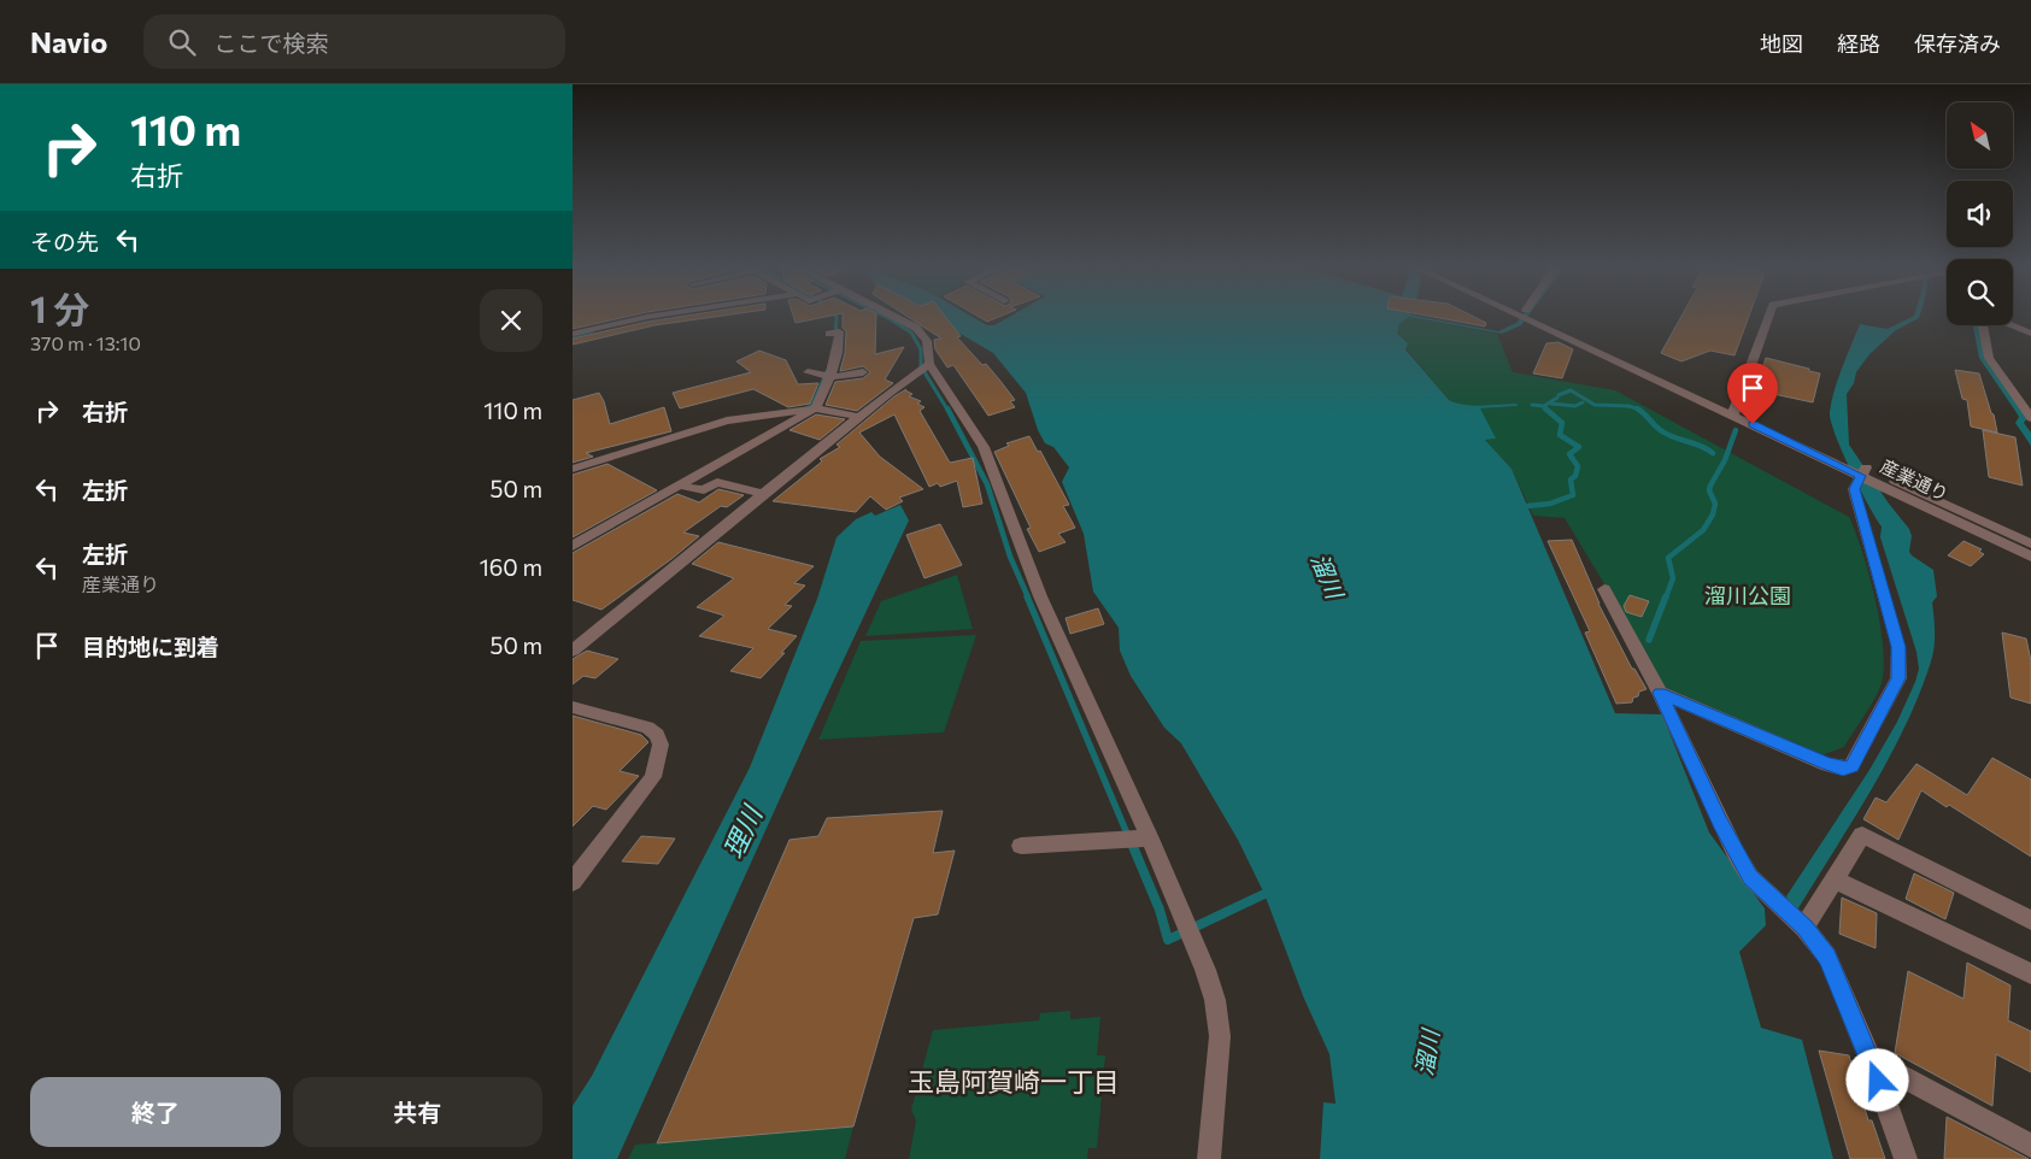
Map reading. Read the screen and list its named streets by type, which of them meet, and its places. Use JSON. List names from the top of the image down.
{
  "streets": {
    "street": ["産業通り"]
  },
  "districts": ["玉島阿賀崎一丁目"],
  "water": ["溜川", "理川"],
  "parks": ["溜川公園"],
  "north": "top left",
  "page": {
    "header": "Navio",
    "search": "ここで検索",
    "nav": ["地図", "経路", "保存済み"],
    "turn": ["110 m", "右折"],
    "then": "その先",
    "heading": ["1 分", "370 m · 13:10"],
    "list": [
      {
        "name": "右折",
        "value": "110 m"
      },
      {
        "name": "左折",
        "value": "50 m"
      },
      {
        "name": "左折",
        "note": "産業通り",
        "value": "160 m"
      },
      {
        "name": "目的地に到着",
        "value": "50 m"
      }
    ],
    "buttons": ["終了", "共有"]
  }
}
